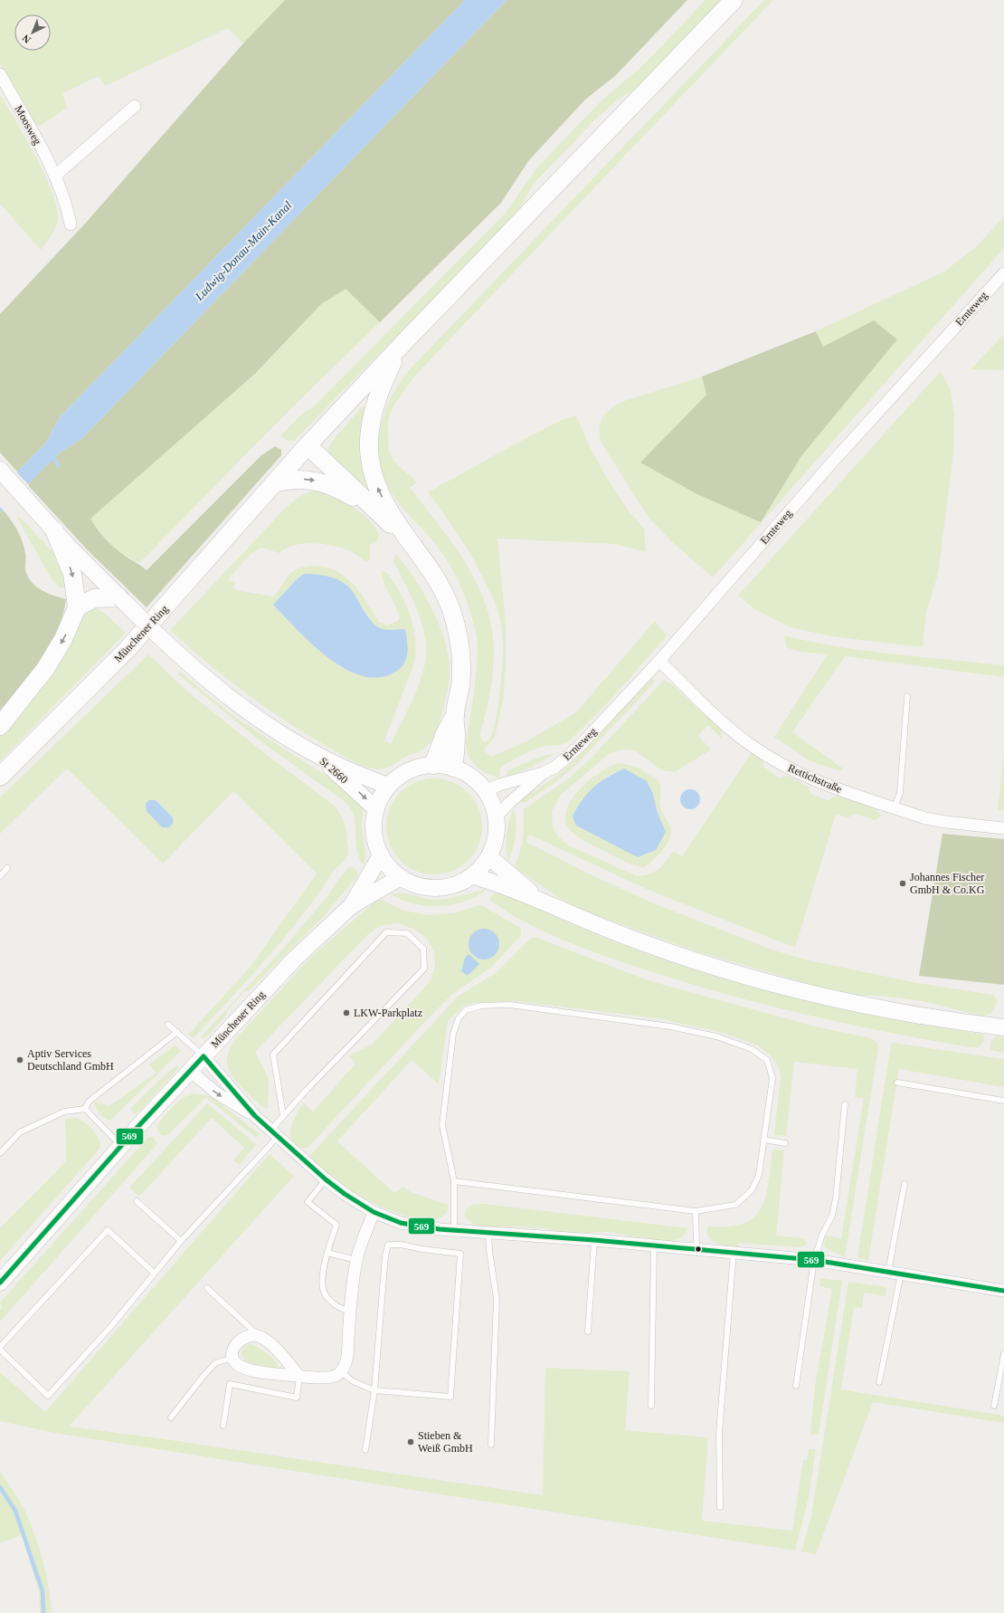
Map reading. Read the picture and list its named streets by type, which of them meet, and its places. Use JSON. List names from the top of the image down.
{
  "streets": {
    "main road": ["Münchener Ring", "St 2660"],
    "street": ["Moosweg", "Ernteweg", "Rettichstraße"]
  },
  "crossings": [
    ["Ernteweg", "Münchener Ring"],
    ["Ernteweg", "St 2660"],
    ["Ernteweg", "Rettichstraße"],
    ["Münchener Ring", "St 2660"]
  ],
  "water": ["Ludwig-Donau-Main-Kanal"],
  "places": [
    "Johannes Fischer GmbH & Co.KG",
    "LKW-Parkplatz",
    "Aptiv Services Deutschland GmbH",
    "Stieben & Weiß GmbH"
  ],
  "lines": ["transit line 569"],
  "north": "bottom left"
}
